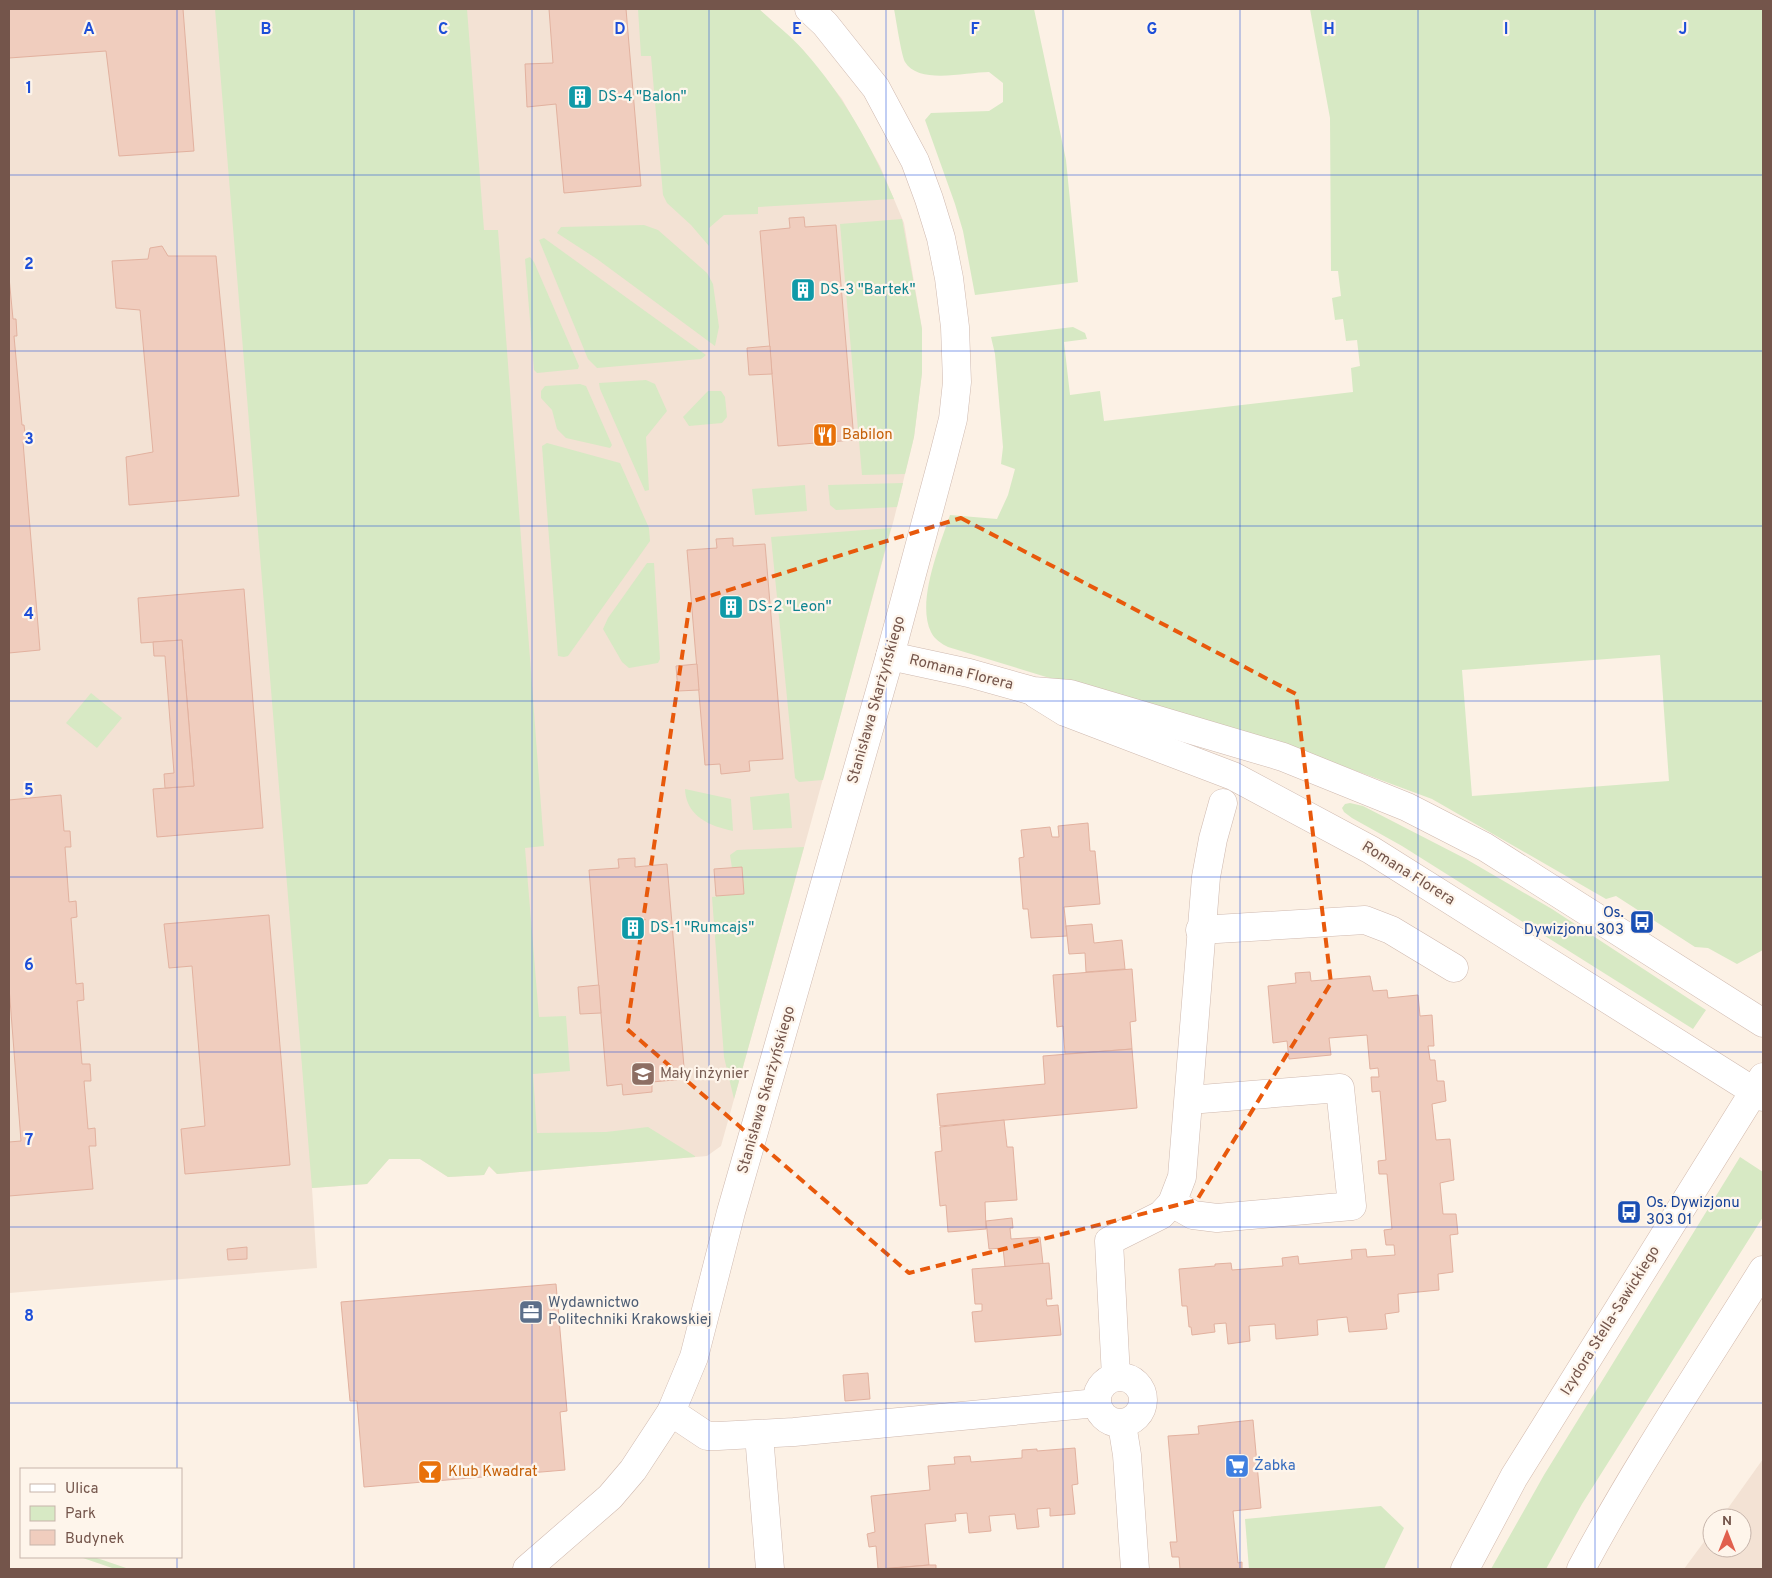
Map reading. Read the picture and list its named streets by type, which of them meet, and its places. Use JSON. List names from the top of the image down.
{
  "streets": {
    "street": ["Romana Florera", "Stanisława Skarżyńskiego", "Izydora Stella-Sawickiego"]
  },
  "crossings": [
    ["Romana Florera", "Stanisława Skarżyńskiego"],
    ["Romana Florera", "Izydora Stella-Sawickiego"]
  ],
  "places": {
    "building": [
      "DS-4 \"Balon\"",
      "DS-3 \"Bartek\"",
      "DS-2 \"Leon\"",
      "DS-1 \"Rumcajs\""
    ],
    "restaurant": ["Babilon"],
    "bus stop": ["Os. Dywizjonu 303", "Os. Dywizjonu 303 01"],
    "school or university": ["Mały inżynier"],
    "office": ["Wydawnictwo Politechniki Krakowskiej"],
    "supermarket": ["Żabka"],
    "bar": ["Klub Kwadrat"]
  },
  "legend": ["Ulica", "Park", "Budynek"],
  "north": "top",
  "grid": {
    "columns": [
      "A",
      "B",
      "C",
      "D",
      "E",
      "F",
      "G",
      "H",
      "I",
      "J"
    ],
    "rows": [
      "1",
      "2",
      "3",
      "4",
      "5",
      "6",
      "7",
      "8"
    ]
  }
}
